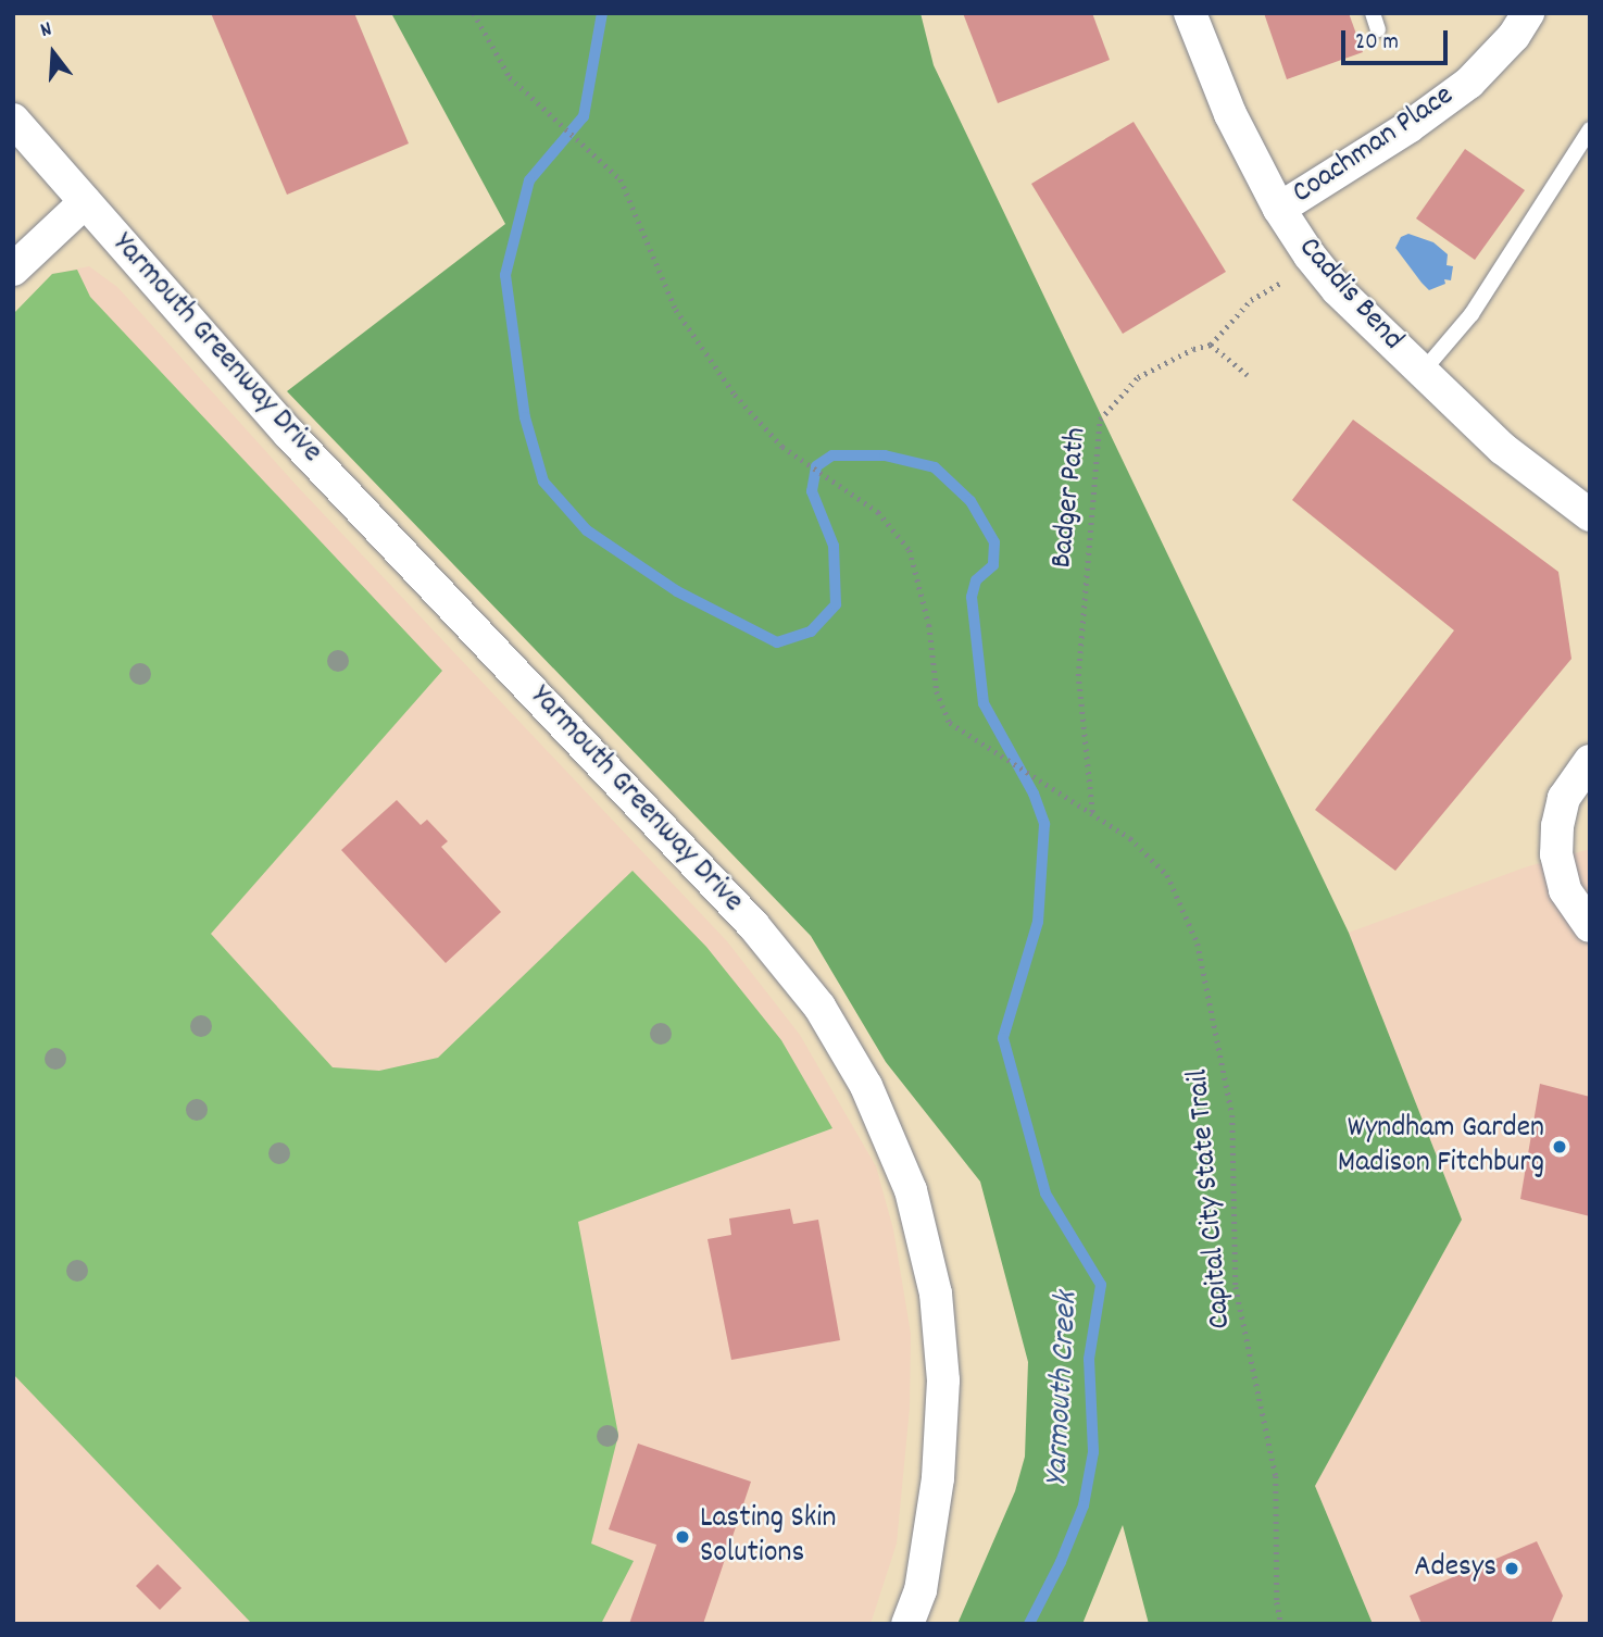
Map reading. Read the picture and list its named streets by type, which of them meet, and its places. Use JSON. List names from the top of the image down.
{
  "streets": {
    "street": ["Coachman Place", "Caddis Bend", "Yarmouth Greenway Drive"],
    "path": ["Badger Path", "Capital City State Trail"]
  },
  "crossings": [
    ["Coachman Place", "Caddis Bend"],
    ["Badger Path", "Capital City State Trail"]
  ],
  "water": ["Yarmouth Creek"],
  "places": ["Wyndham Garden Madison Fitchburg", "Lasting Skin Solutions", "Adesys"],
  "scale_bar": "20 m",
  "north": "top"
}
